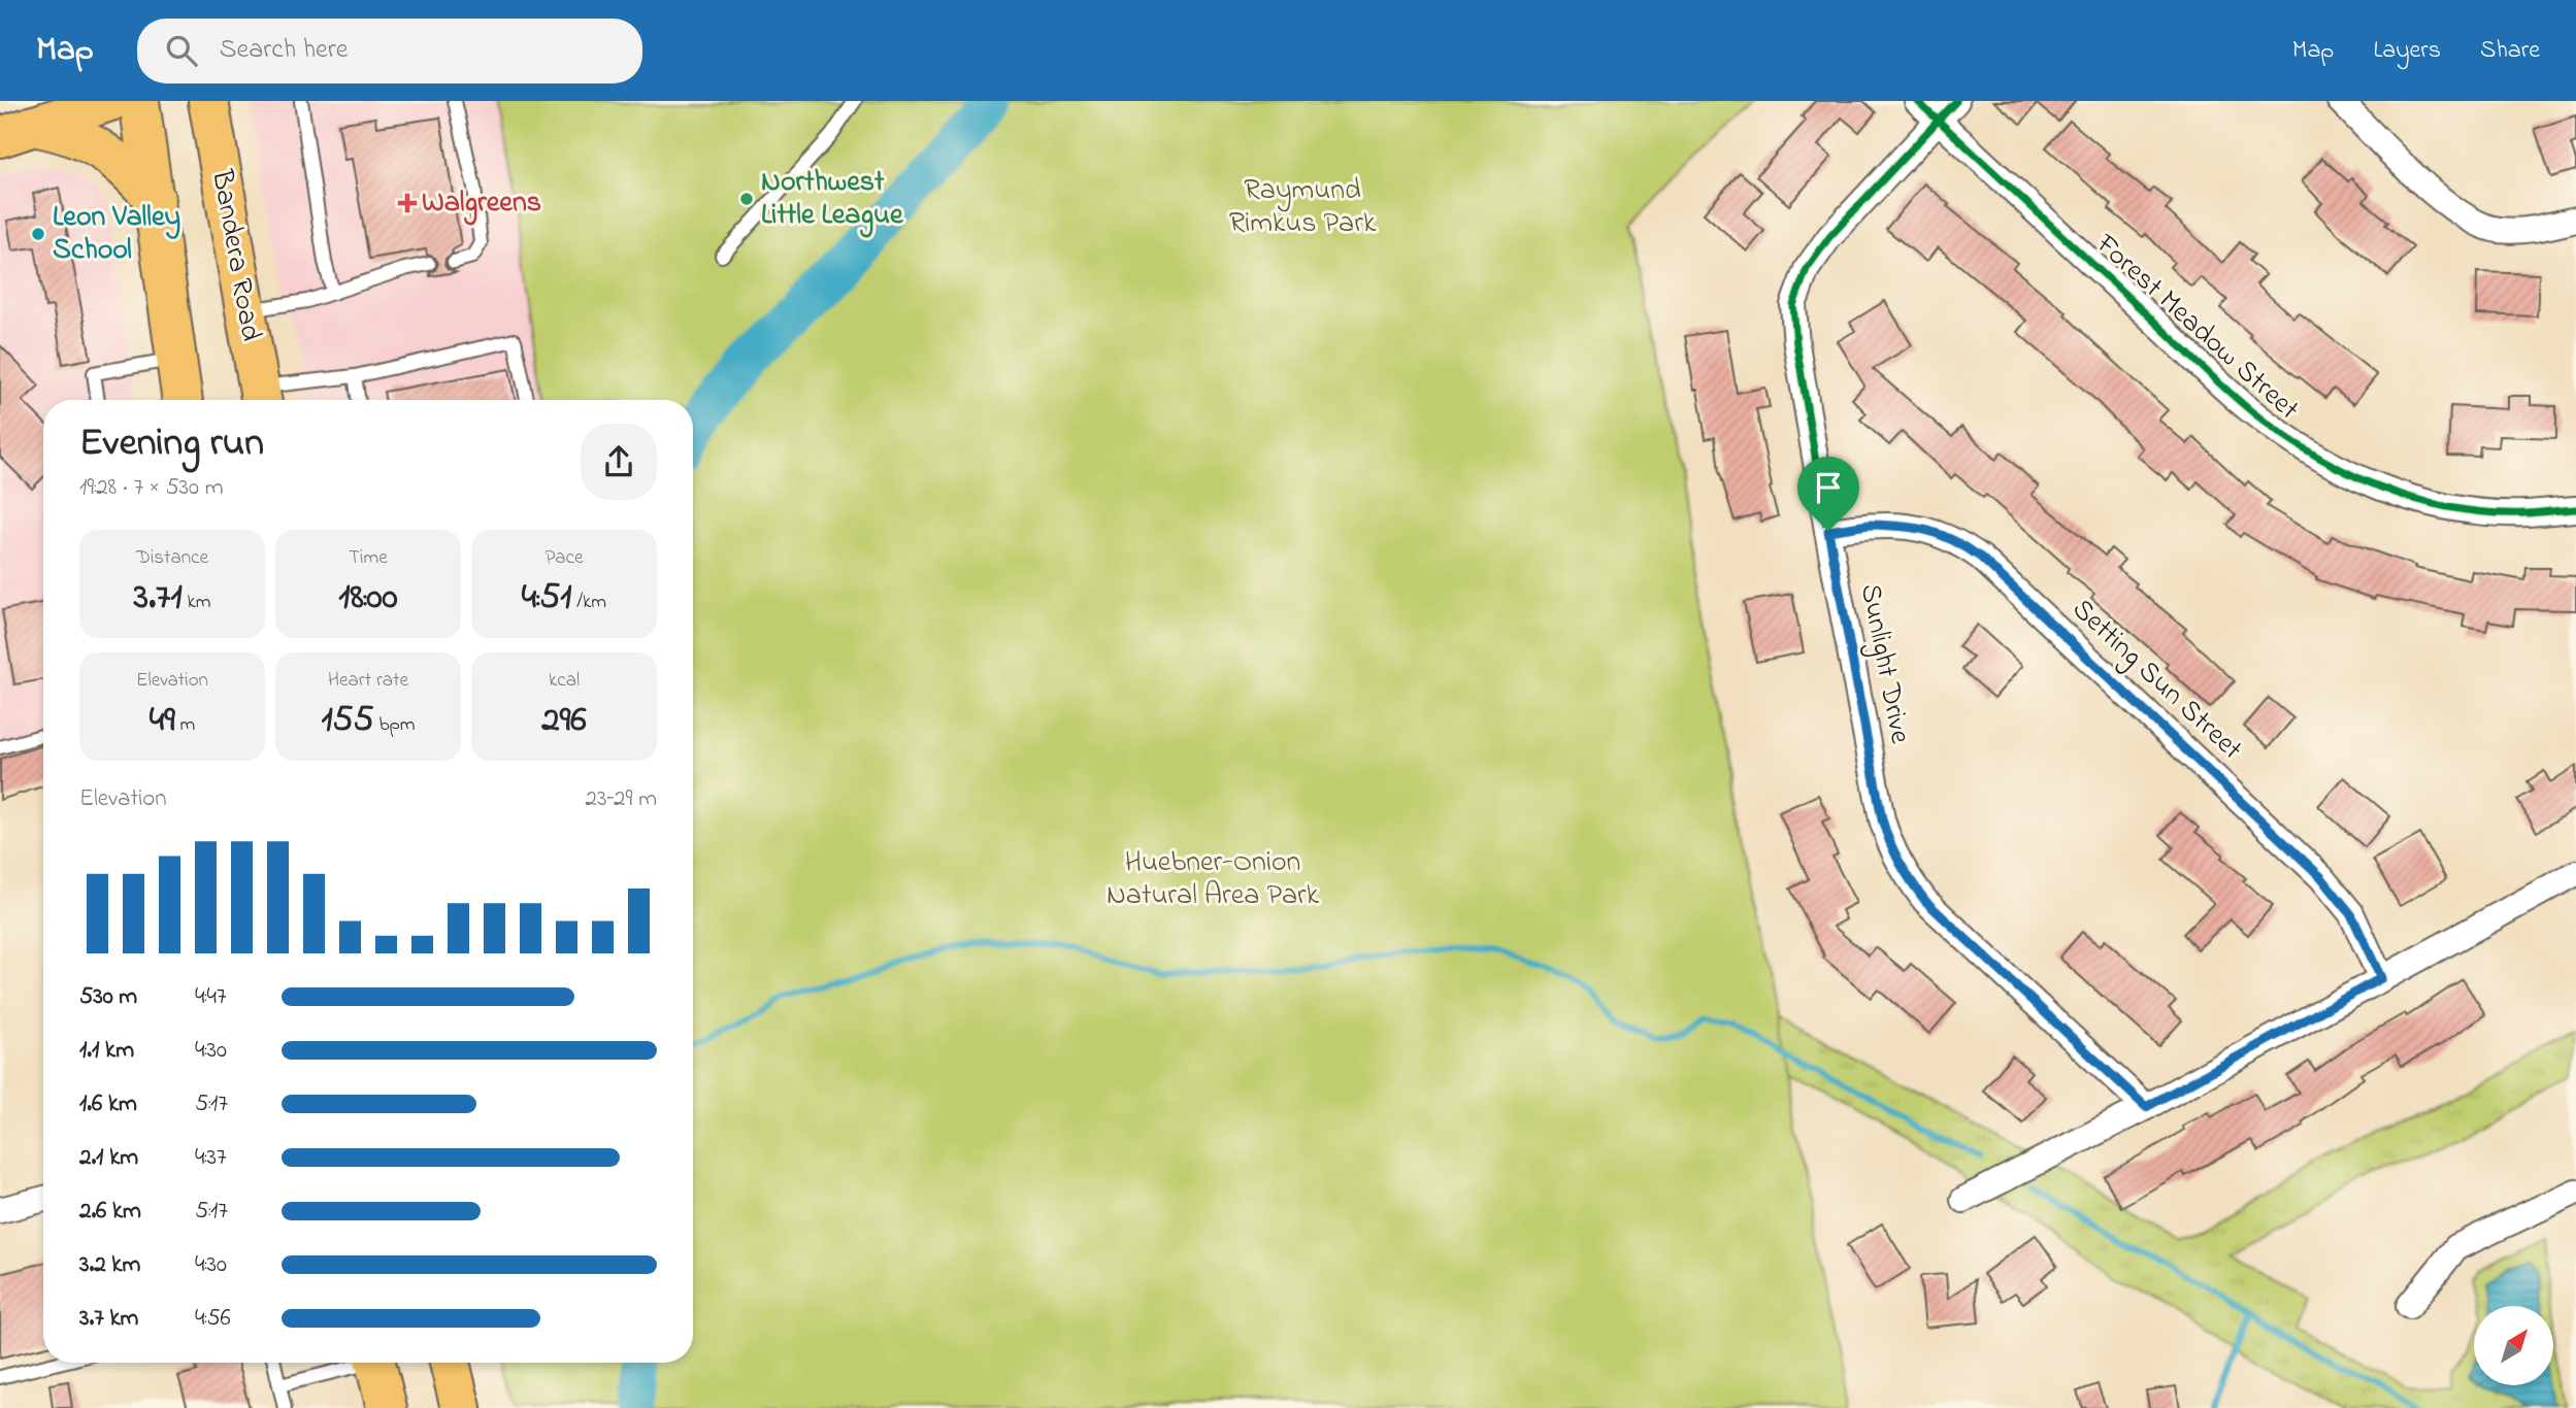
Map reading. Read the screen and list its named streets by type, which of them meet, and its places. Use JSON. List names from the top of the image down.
{
  "streets": {
    "main road": ["Bandera Road"],
    "street": ["Forest Meadow Street", "Sunlight Drive", "Setting Sun Street"]
  },
  "crossings": [
    ["Forest Meadow Street", "Sunlight Drive"],
    ["Sunlight Drive", "Setting Sun Street"]
  ],
  "parks": ["Raymund Rimkus Park", "Huebner-Onion Natural Area Park"],
  "places": {
    "other": ["Northwest Little League", "Leon Valley School"],
    "health": ["Walgreens"]
  },
  "north": "top right",
  "page": {
    "header": "Map",
    "search": "Search here",
    "nav": ["Map", "Layers", "Share"],
    "heading": ["Evening run", "19:28 · 7 × 530 m"],
    "stats": [
      ["Distance", "3.71 km"],
      ["Time", "18:00"],
      ["Pace", "4:51 /km"],
      ["Elevation", "49 m"],
      ["Heart rate", "155 bpm"],
      ["kcal", "296"]
    ],
    "chart": ["Elevation", "23–29 m"],
    "list": [
      {
        "name": "530 m",
        "note": "4:47"
      },
      {
        "name": "1.1 km",
        "note": "4:30"
      },
      {
        "name": "1.6 km",
        "note": "5:17"
      },
      {
        "name": "2.1 km",
        "note": "4:37"
      },
      {
        "name": "2.6 km",
        "note": "5:17"
      },
      {
        "name": "3.2 km",
        "note": "4:30"
      },
      {
        "name": "3.7 km",
        "note": "4:56"
      }
    ]
  }
}
